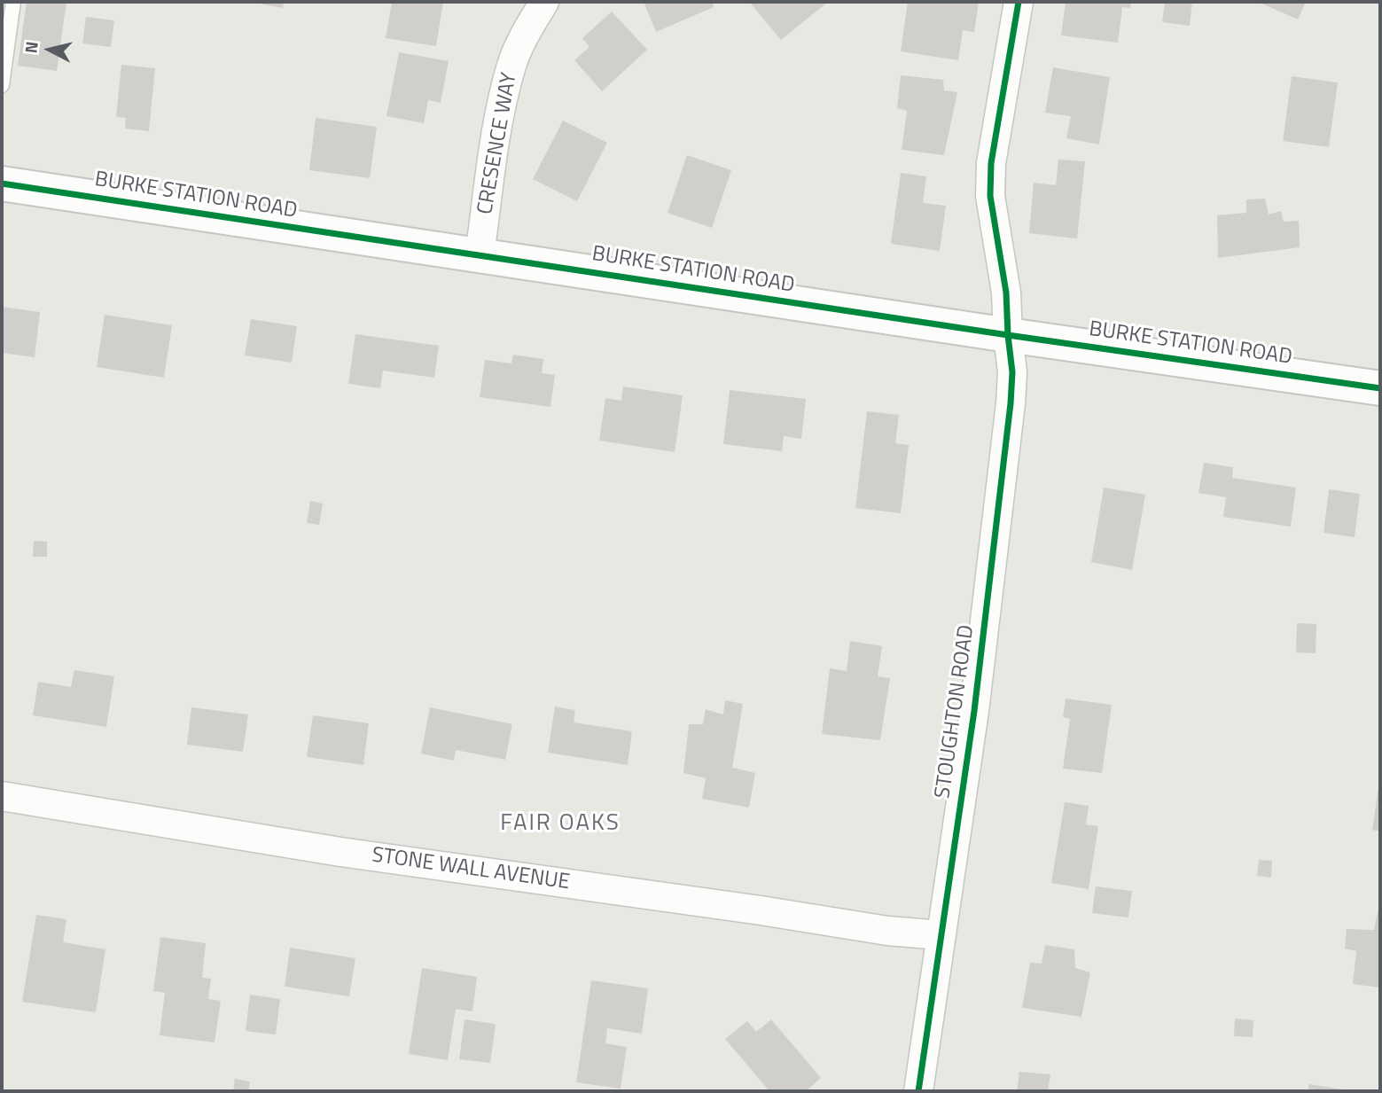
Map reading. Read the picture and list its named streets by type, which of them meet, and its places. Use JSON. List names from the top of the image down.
{
  "streets": {
    "street": [
      "CRESENCE WAY",
      "BURKE STATION ROAD",
      "STOUGHTON ROAD",
      "STONE WALL AVENUE"
    ]
  },
  "crossings": [
    ["CRESENCE WAY", "BURKE STATION ROAD"],
    ["BURKE STATION ROAD", "STOUGHTON ROAD"],
    ["STOUGHTON ROAD", "STONE WALL AVENUE"]
  ],
  "districts": ["FAIR OAKS"],
  "north": "left"
}
